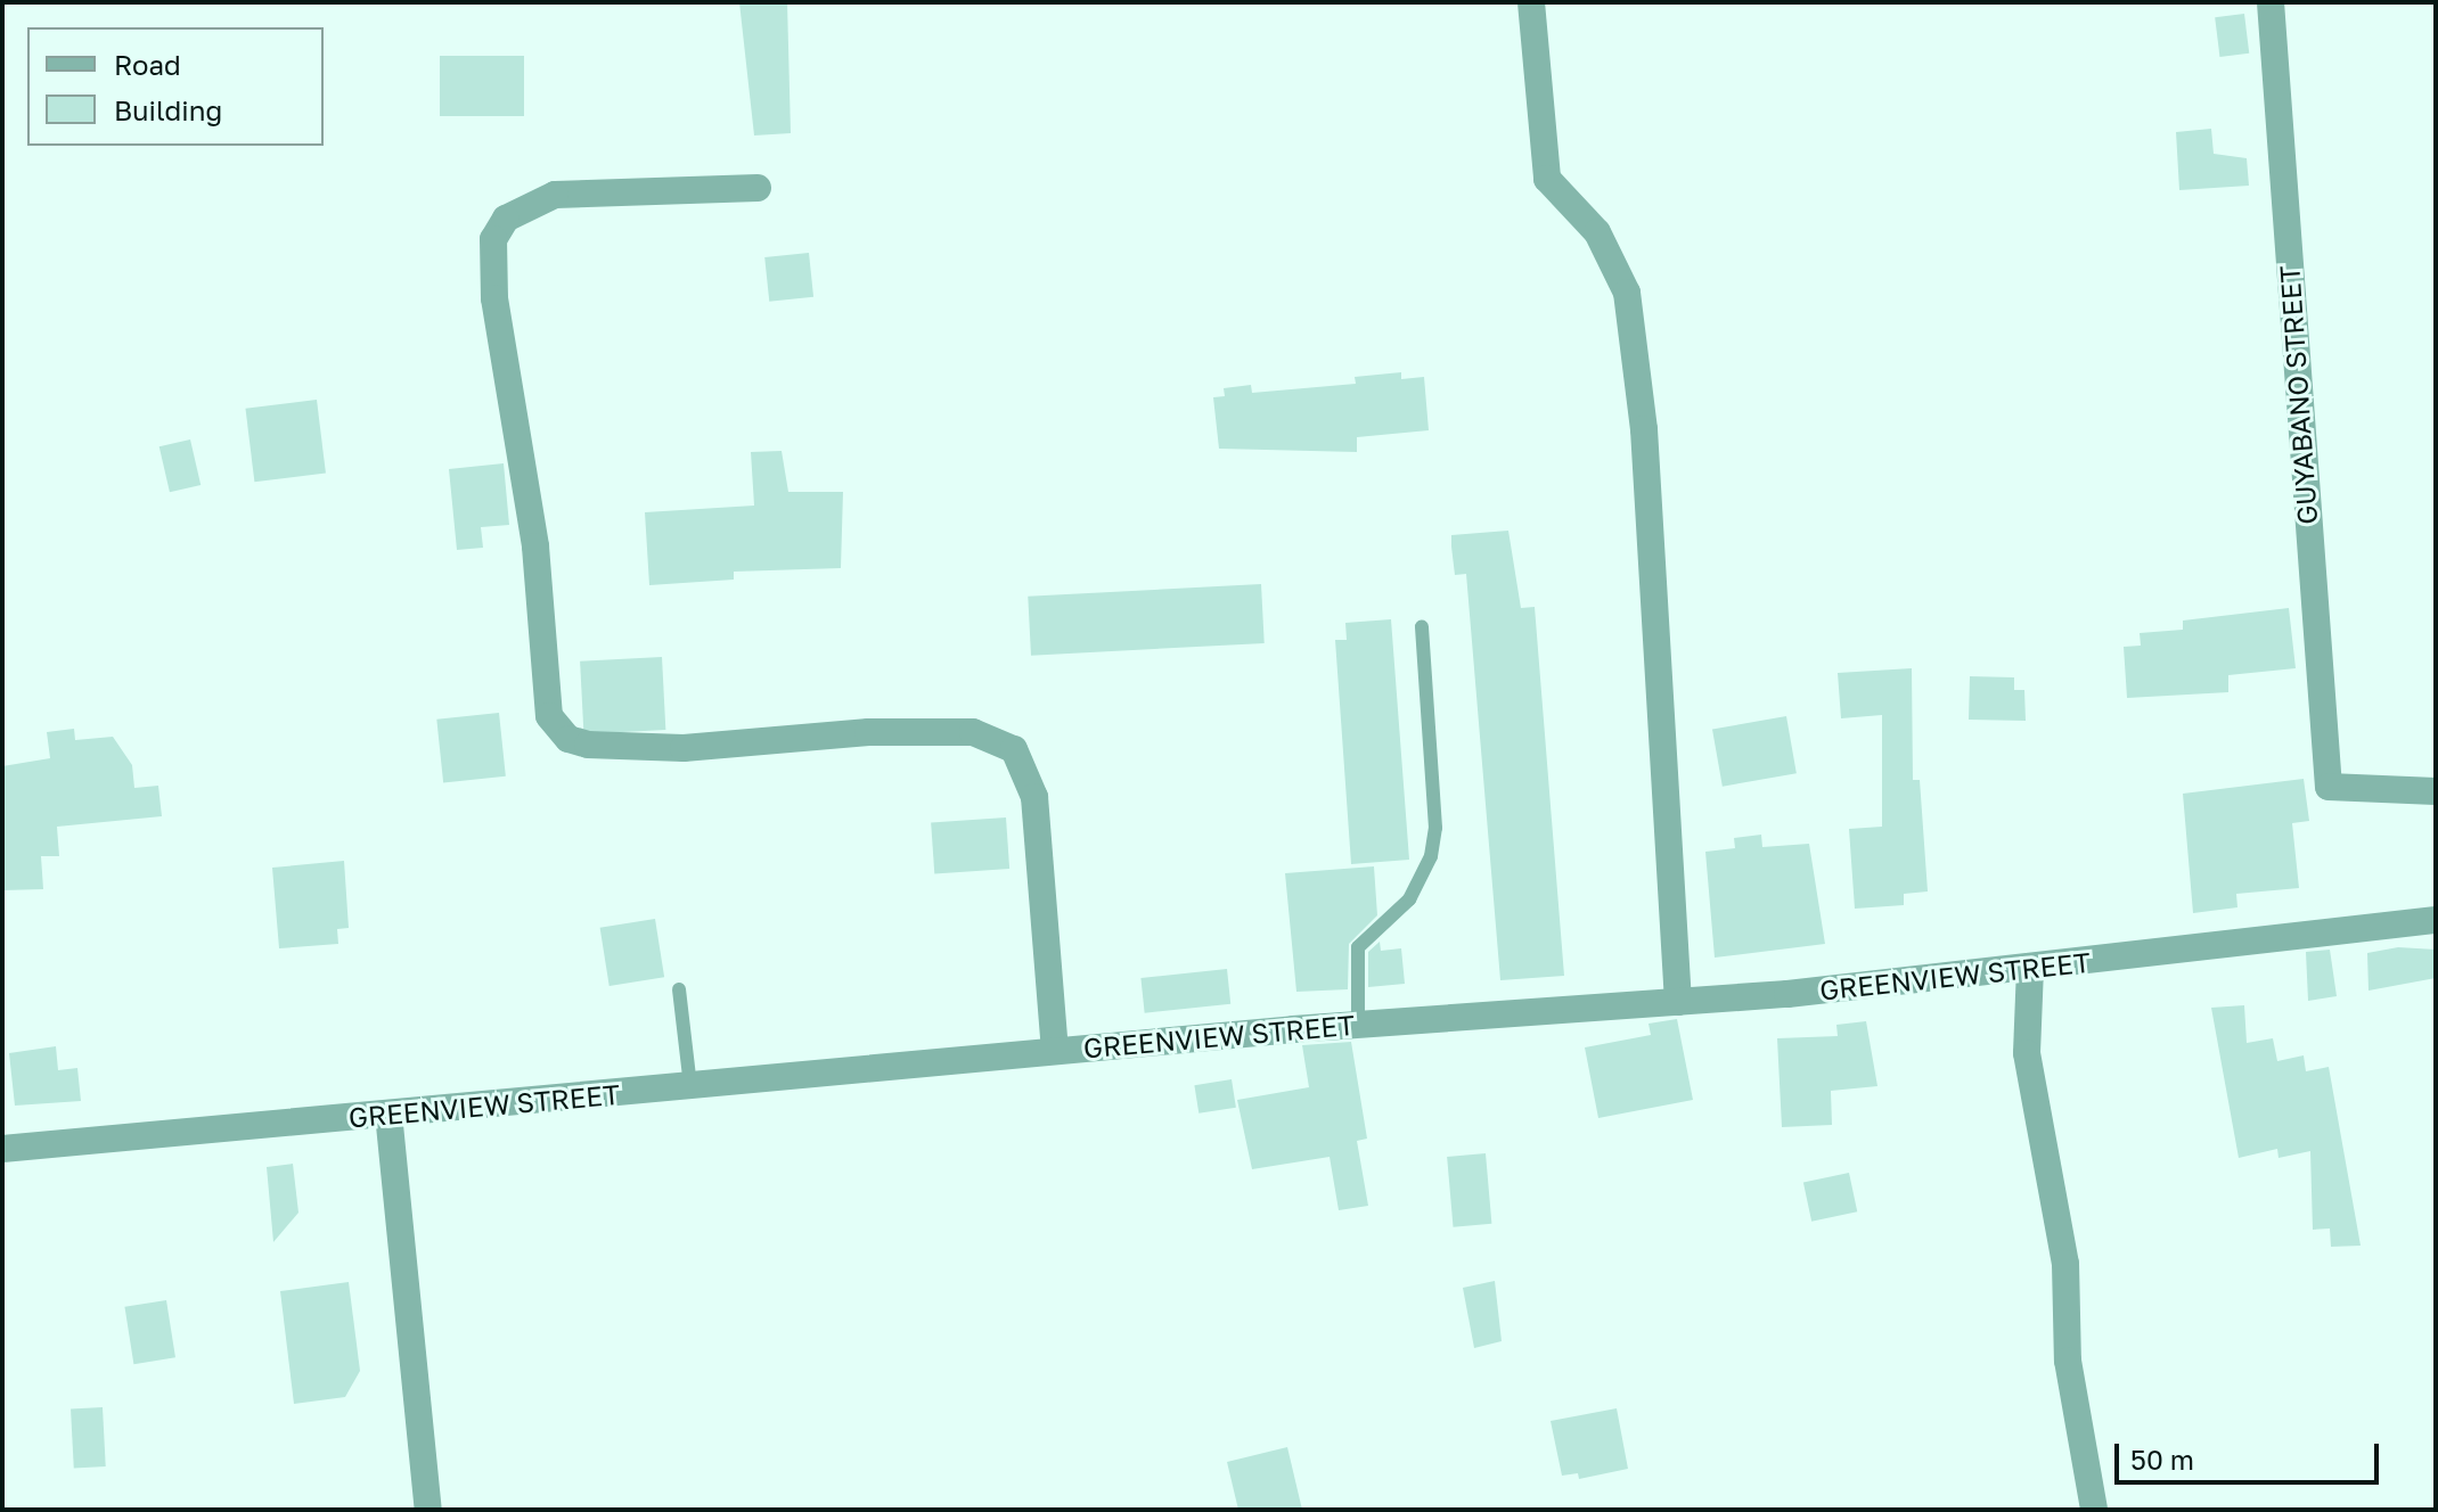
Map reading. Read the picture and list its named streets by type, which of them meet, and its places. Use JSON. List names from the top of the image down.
{
  "streets": {
    "street": ["GUYABANO STREET", "GREENVIEW STREET"]
  },
  "legend": ["Road", "Building"],
  "scale_bar": "50 m"
}
